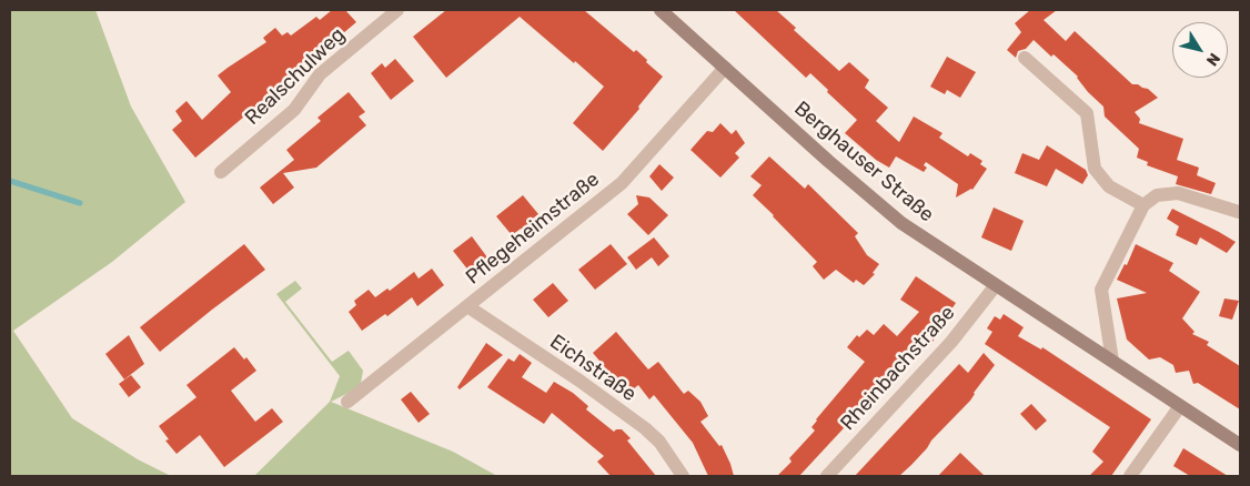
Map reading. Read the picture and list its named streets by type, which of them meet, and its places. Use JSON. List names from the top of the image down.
{
  "streets": {
    "street": [
      "Realschulweg",
      "Berghauser Straße",
      "Pflegeheimstraße",
      "Eichstraße",
      "Rheinbachstraße"
    ]
  },
  "crossings": [
    ["Berghauser Straße", "Pflegeheimstraße"],
    ["Berghauser Straße", "Rheinbachstraße"],
    ["Pflegeheimstraße", "Eichstraße"]
  ],
  "north": "bottom right"
}
